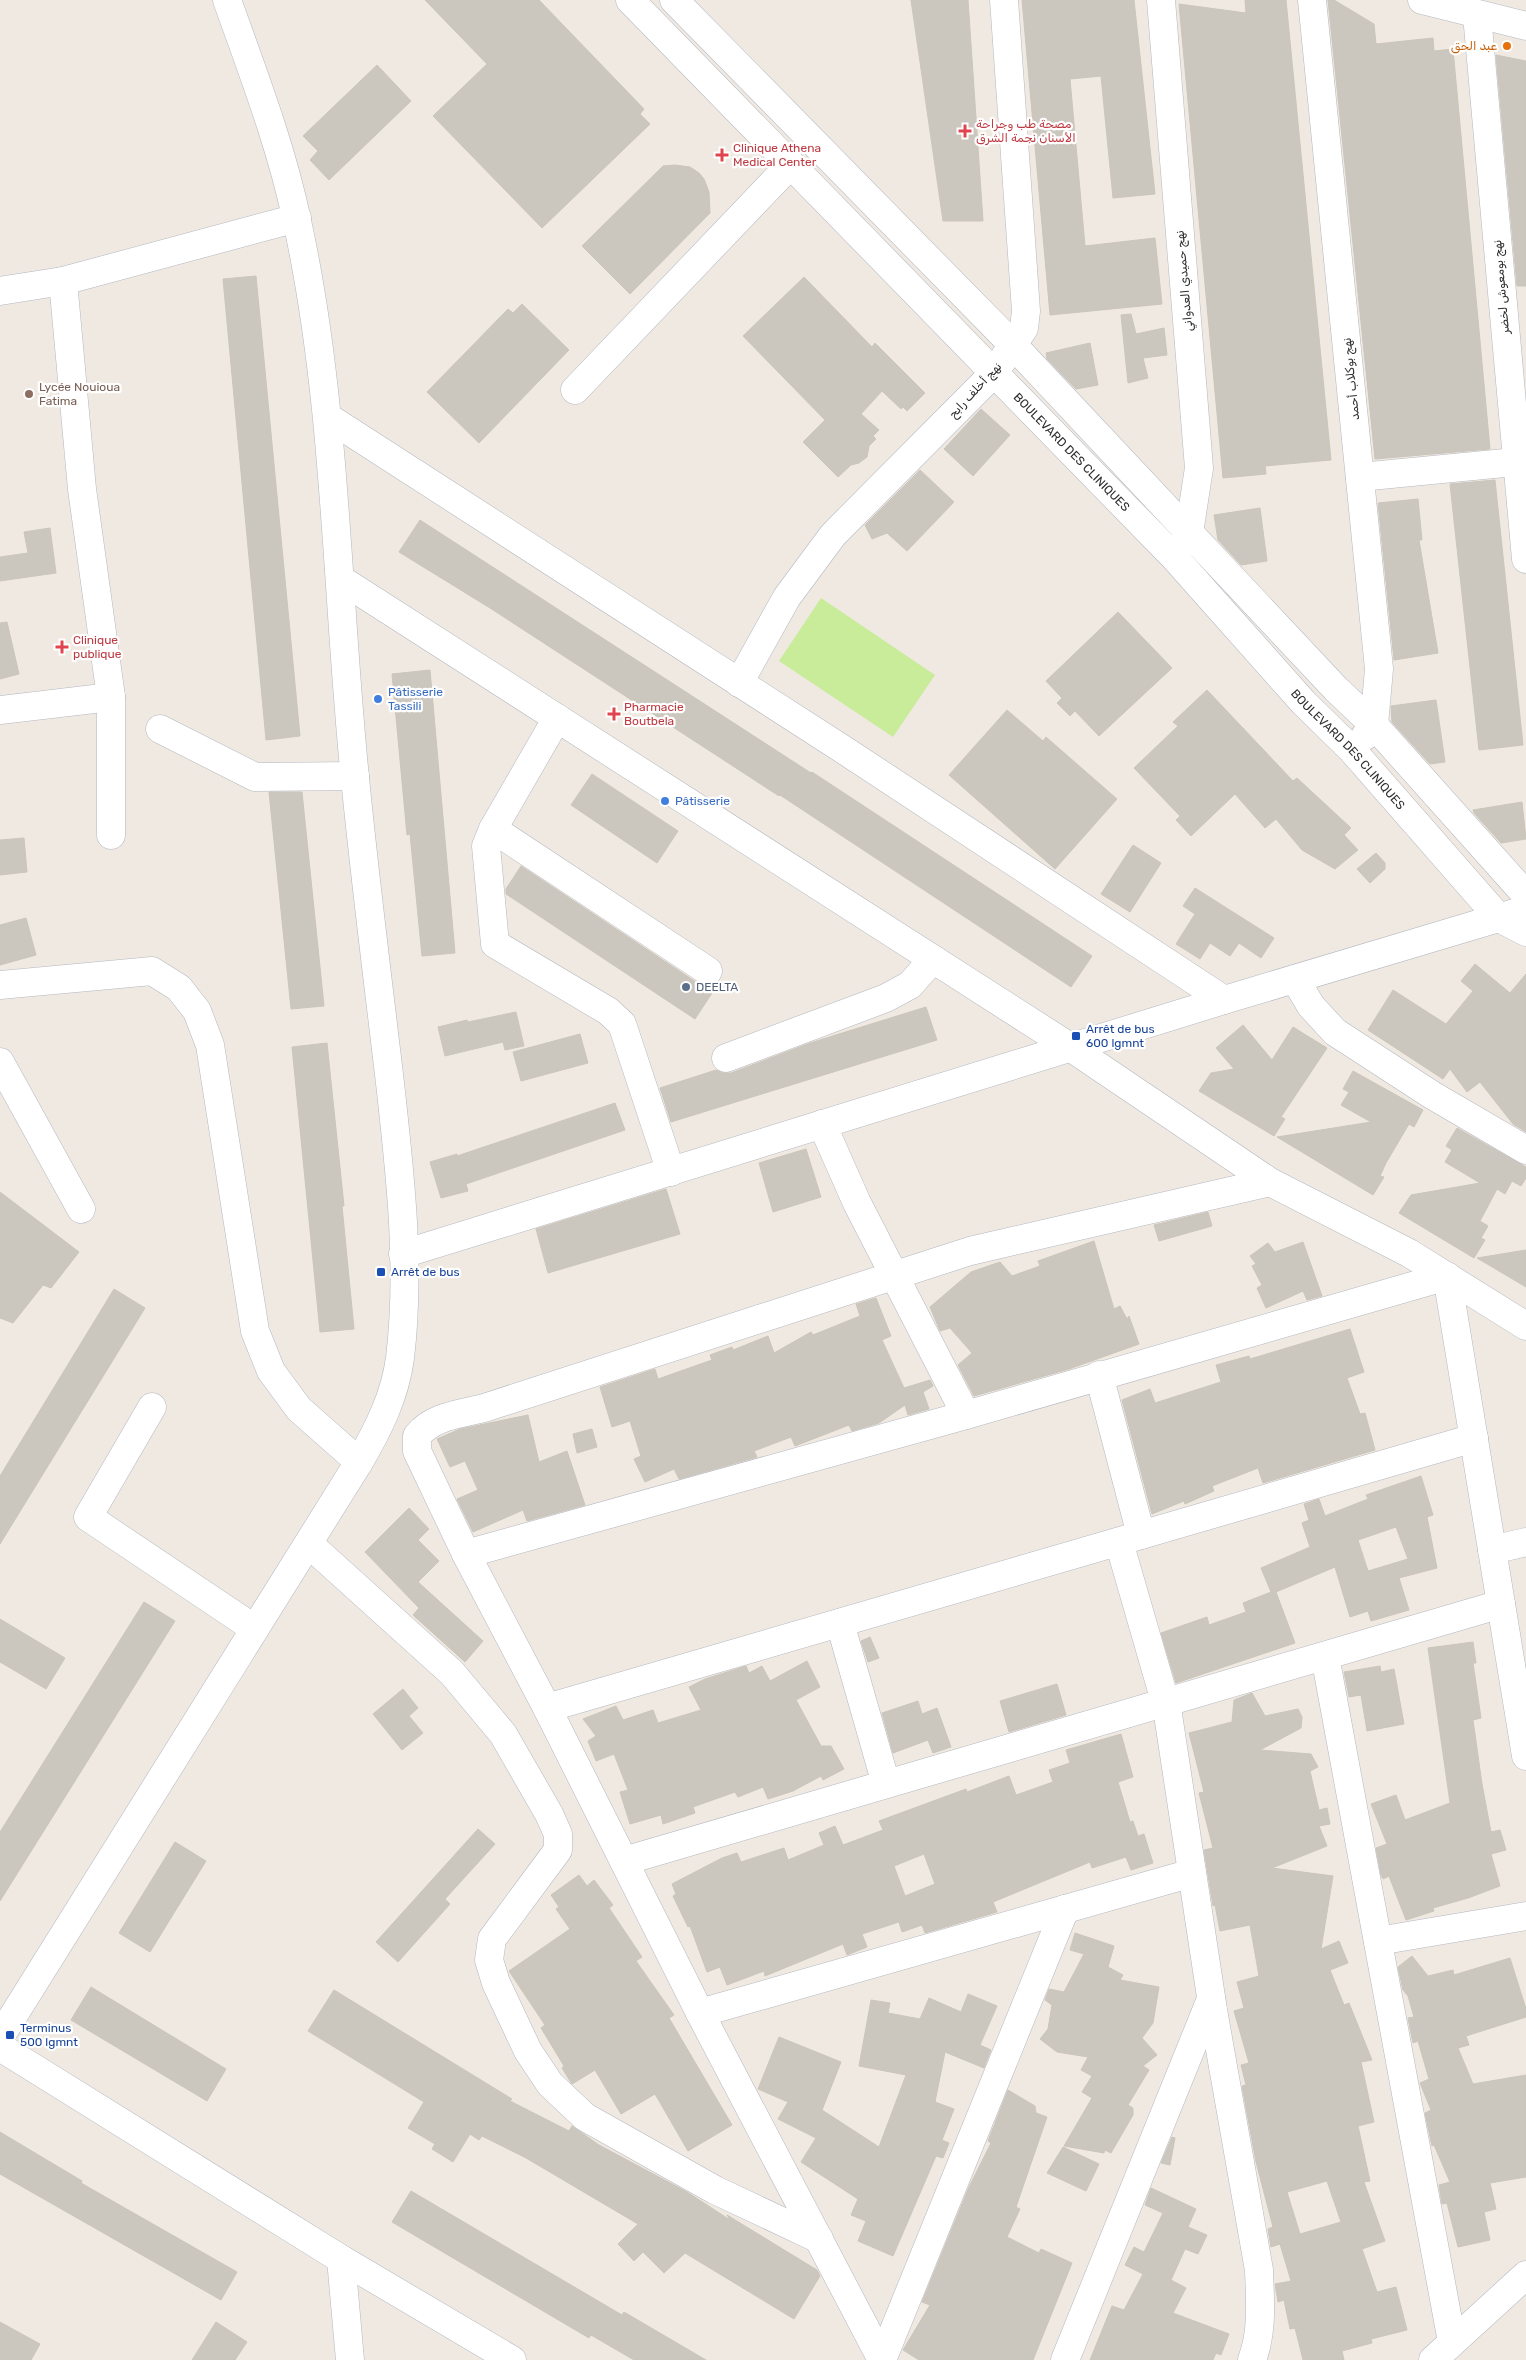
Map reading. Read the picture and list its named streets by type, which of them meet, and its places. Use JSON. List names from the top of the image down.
{
  "streets": {
    "street": [
      "نهج حميدي العدواني",
      "نهج بومعوش لخضر",
      "نهج بوكلاب أحمد",
      "نهج أخلف رابح",
      "BOULEVARD DES CLINIQUES"
    ]
  },
  "crossings": [
    ["نهج حميدي العدواني", "BOULEVARD DES CLINIQUES"],
    ["نهج أخلف رابح", "BOULEVARD DES CLINIQUES"]
  ],
  "places": {
    "other": [
      "عبد الحق",
      "Lycée Nouioua Fatima",
      "Pâtisserie Tassili",
      "Pâtisserie",
      "DEELTA"
    ],
    "health": [
      "مصحة طب وجراحة الأسنان نجمة الشرق",
      "Clinique Athena Medical Center",
      "Clinique publique",
      "Pharmacie Boutbela"
    ],
    "transit": ["Arrêt de bus 600 lgmnt", "Arrêt de bus", "Terminus 500 lgmnt"]
  }
}
